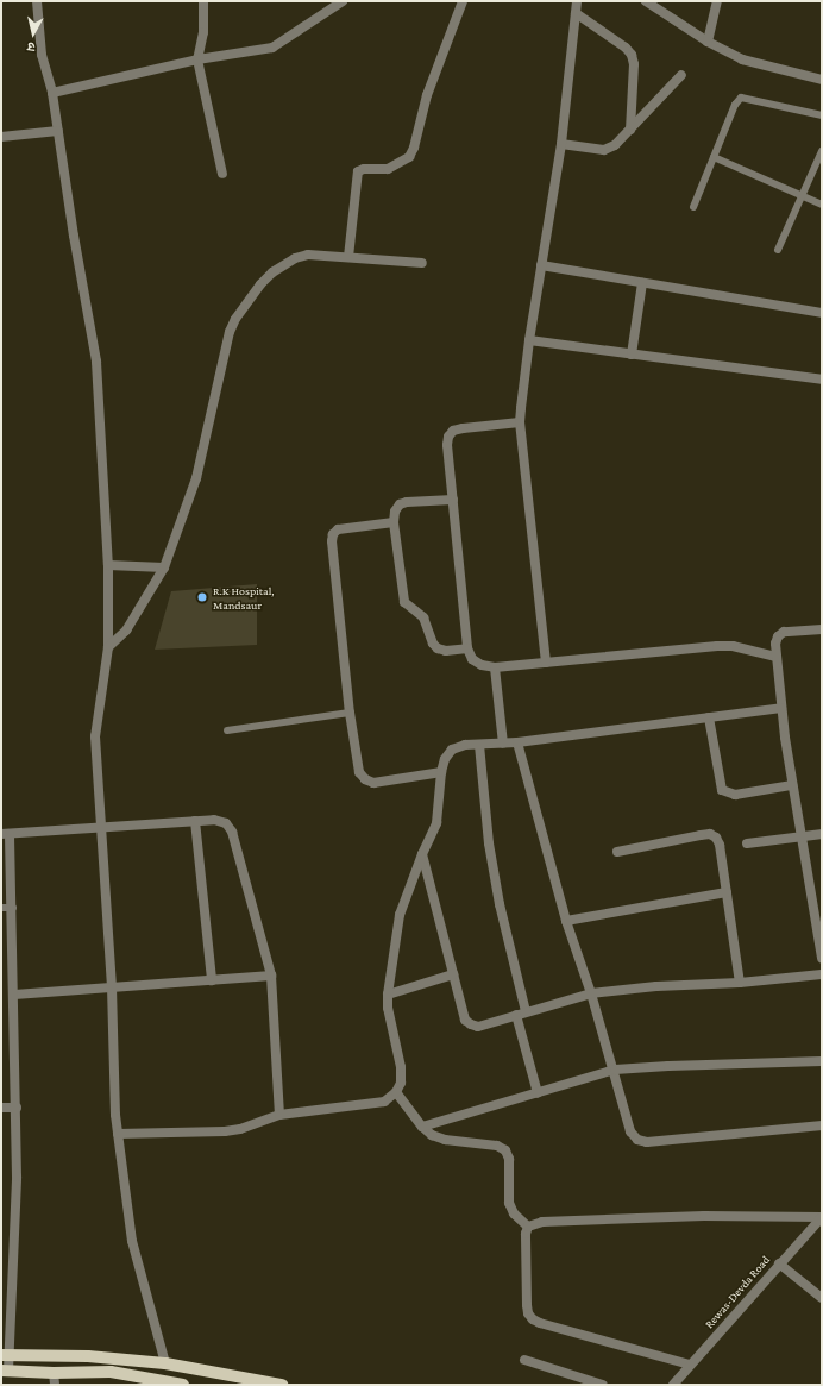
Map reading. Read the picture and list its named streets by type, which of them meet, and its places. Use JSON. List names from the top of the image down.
{
  "streets": {
    "street": ["Rewas-Devda Road"]
  },
  "places": ["R.K Hospital, Mandsaur"],
  "north": "bottom"
}
